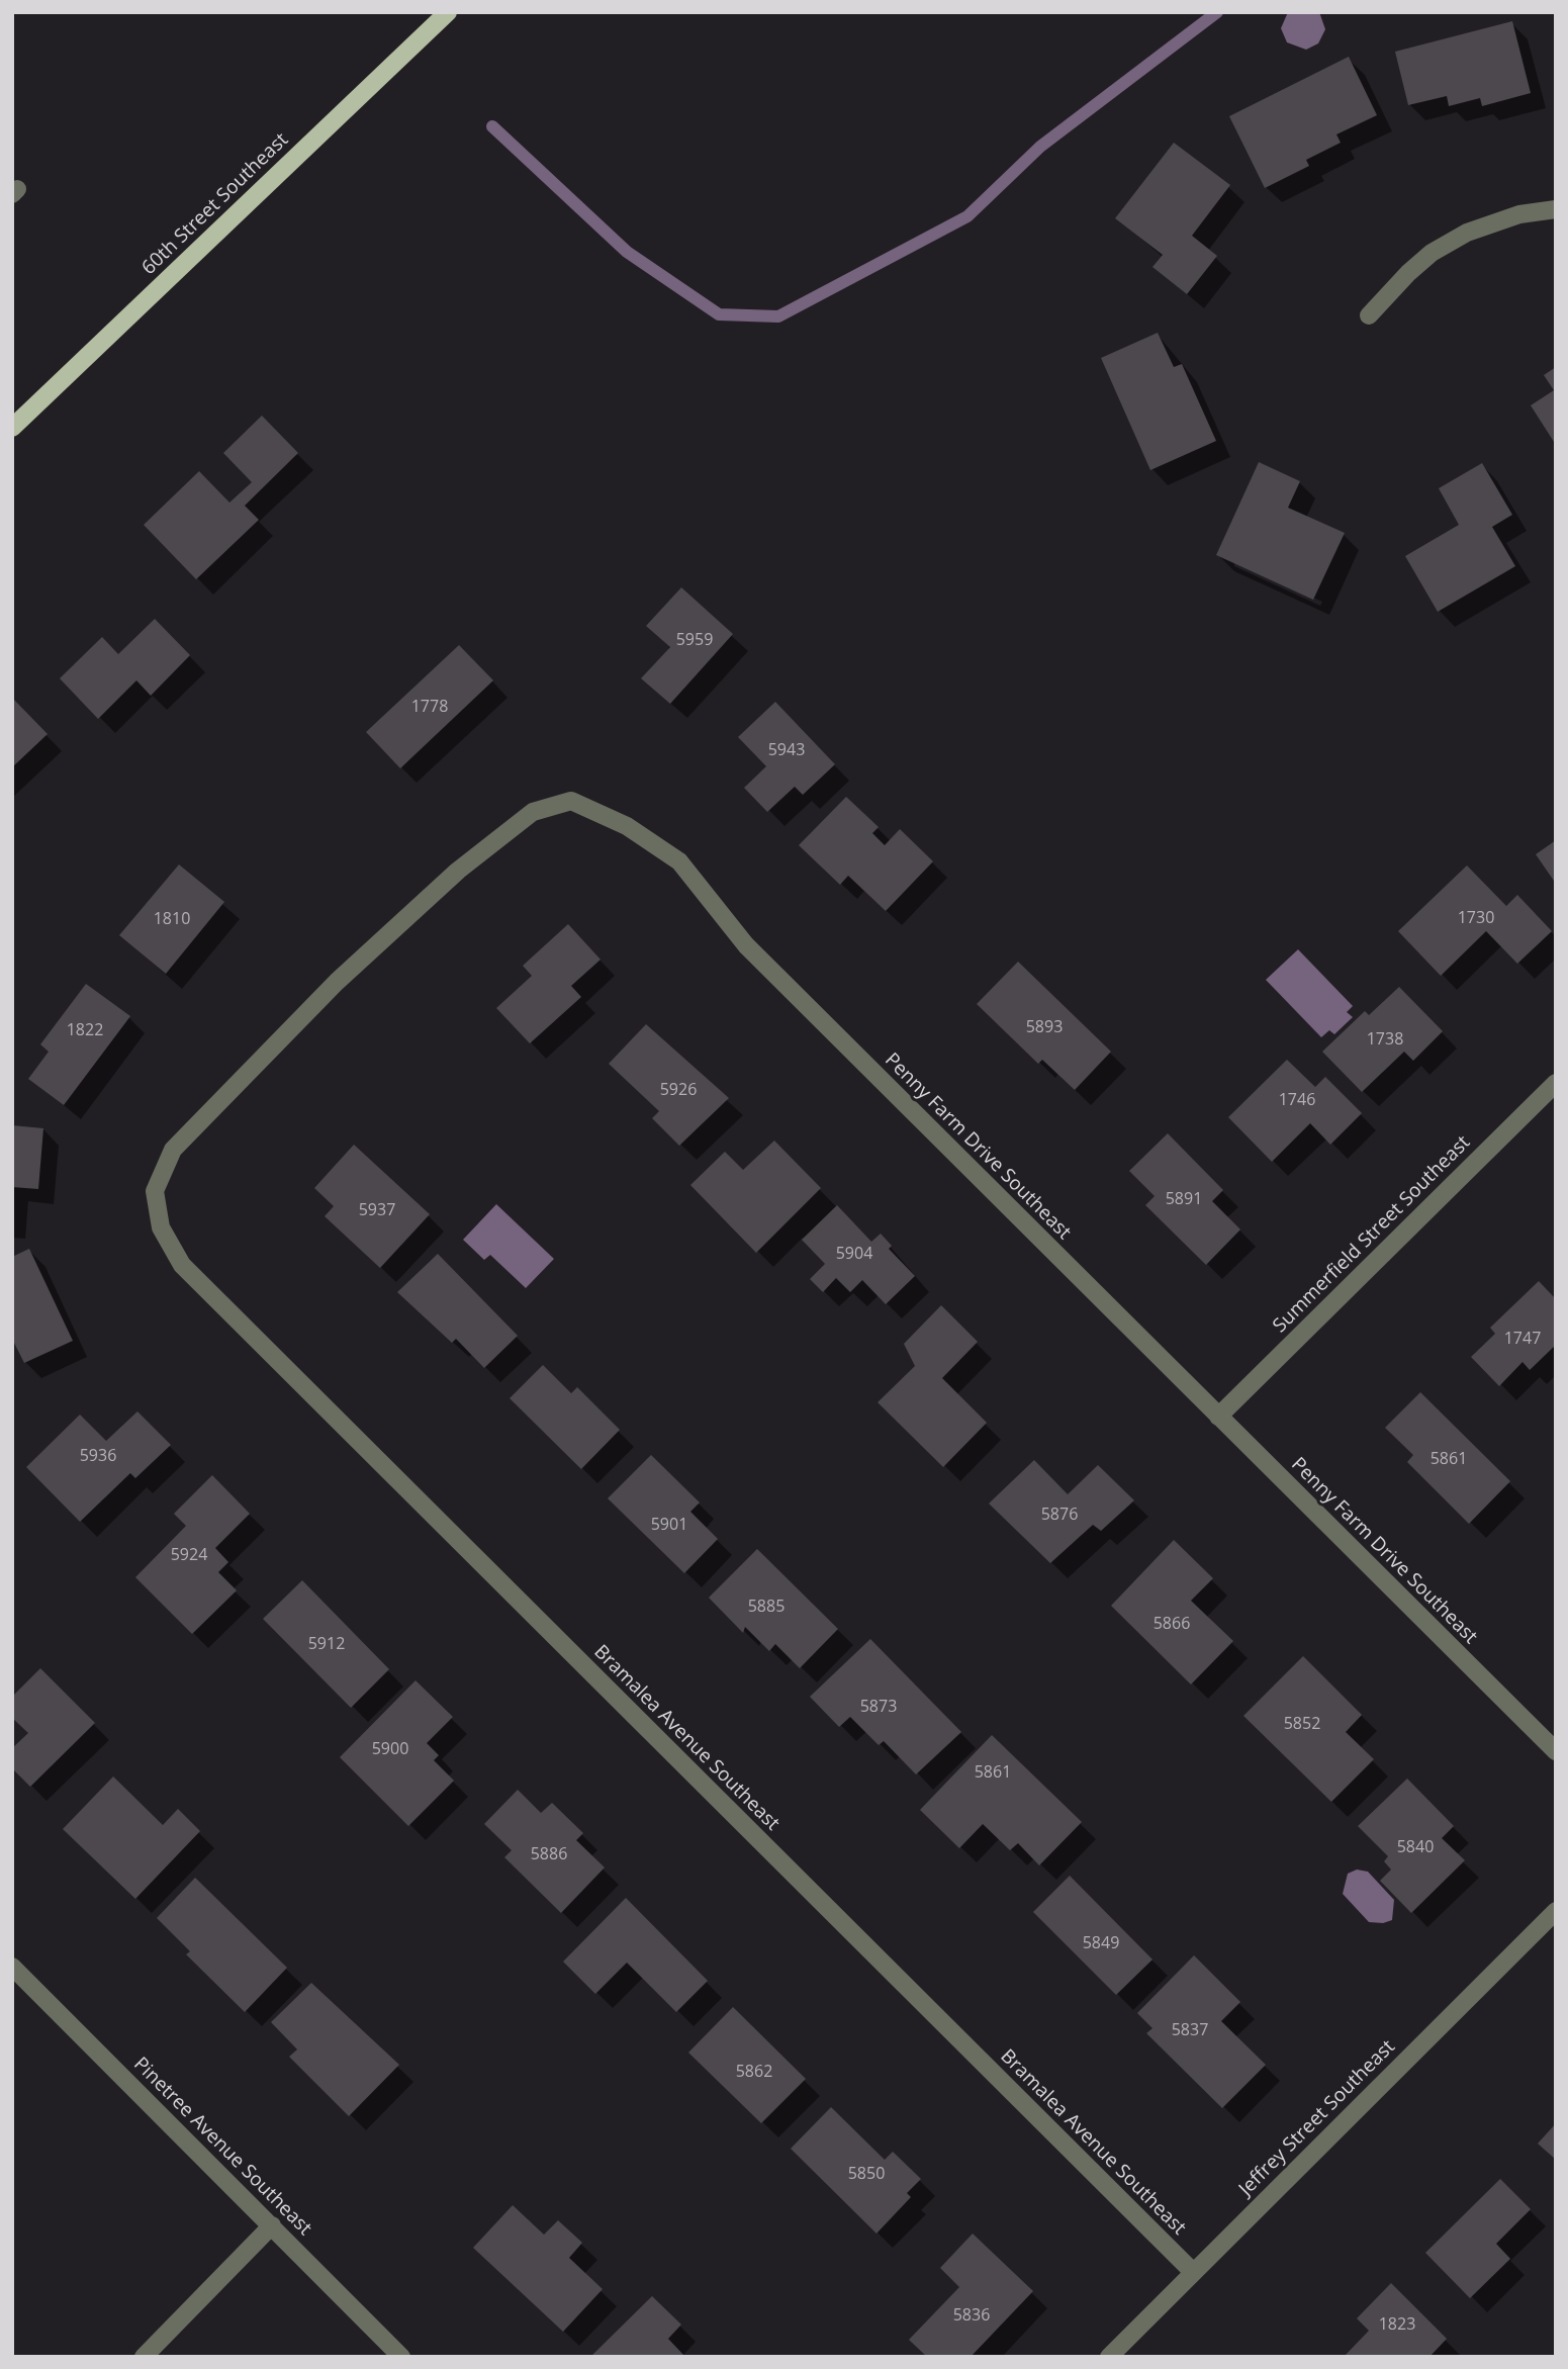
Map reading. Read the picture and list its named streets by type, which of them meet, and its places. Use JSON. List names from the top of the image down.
{
  "streets": {
    "main road": ["60th Street Southeast"],
    "street": [
      "Penny Farm Drive Southeast",
      "Summerfield Street Southeast",
      "Bramalea Avenue Southeast",
      "Jeffrey Street Southeast",
      "Pinetree Avenue Southeast"
    ]
  },
  "crossings": [
    ["Penny Farm Drive Southeast", "Summerfield Street Southeast"],
    ["Penny Farm Drive Southeast", "Bramalea Avenue Southeast"],
    ["Bramalea Avenue Southeast", "Jeffrey Street Southeast"]
  ],
  "house_numbers": [
    "5959",
    "1778",
    "5943",
    "1730",
    "1810",
    "5893",
    "1822",
    "1738",
    "5926",
    "1746",
    "5891",
    "5937",
    "5904",
    "1747",
    "5936",
    "5861",
    "5876",
    "5901",
    "5924",
    "5885",
    "5866",
    "5912",
    "5873",
    "5852",
    "5900",
    "5861",
    "5840",
    "5886",
    "5849",
    "5837",
    "5862",
    "5850",
    "5836",
    "1823"
  ]
}
